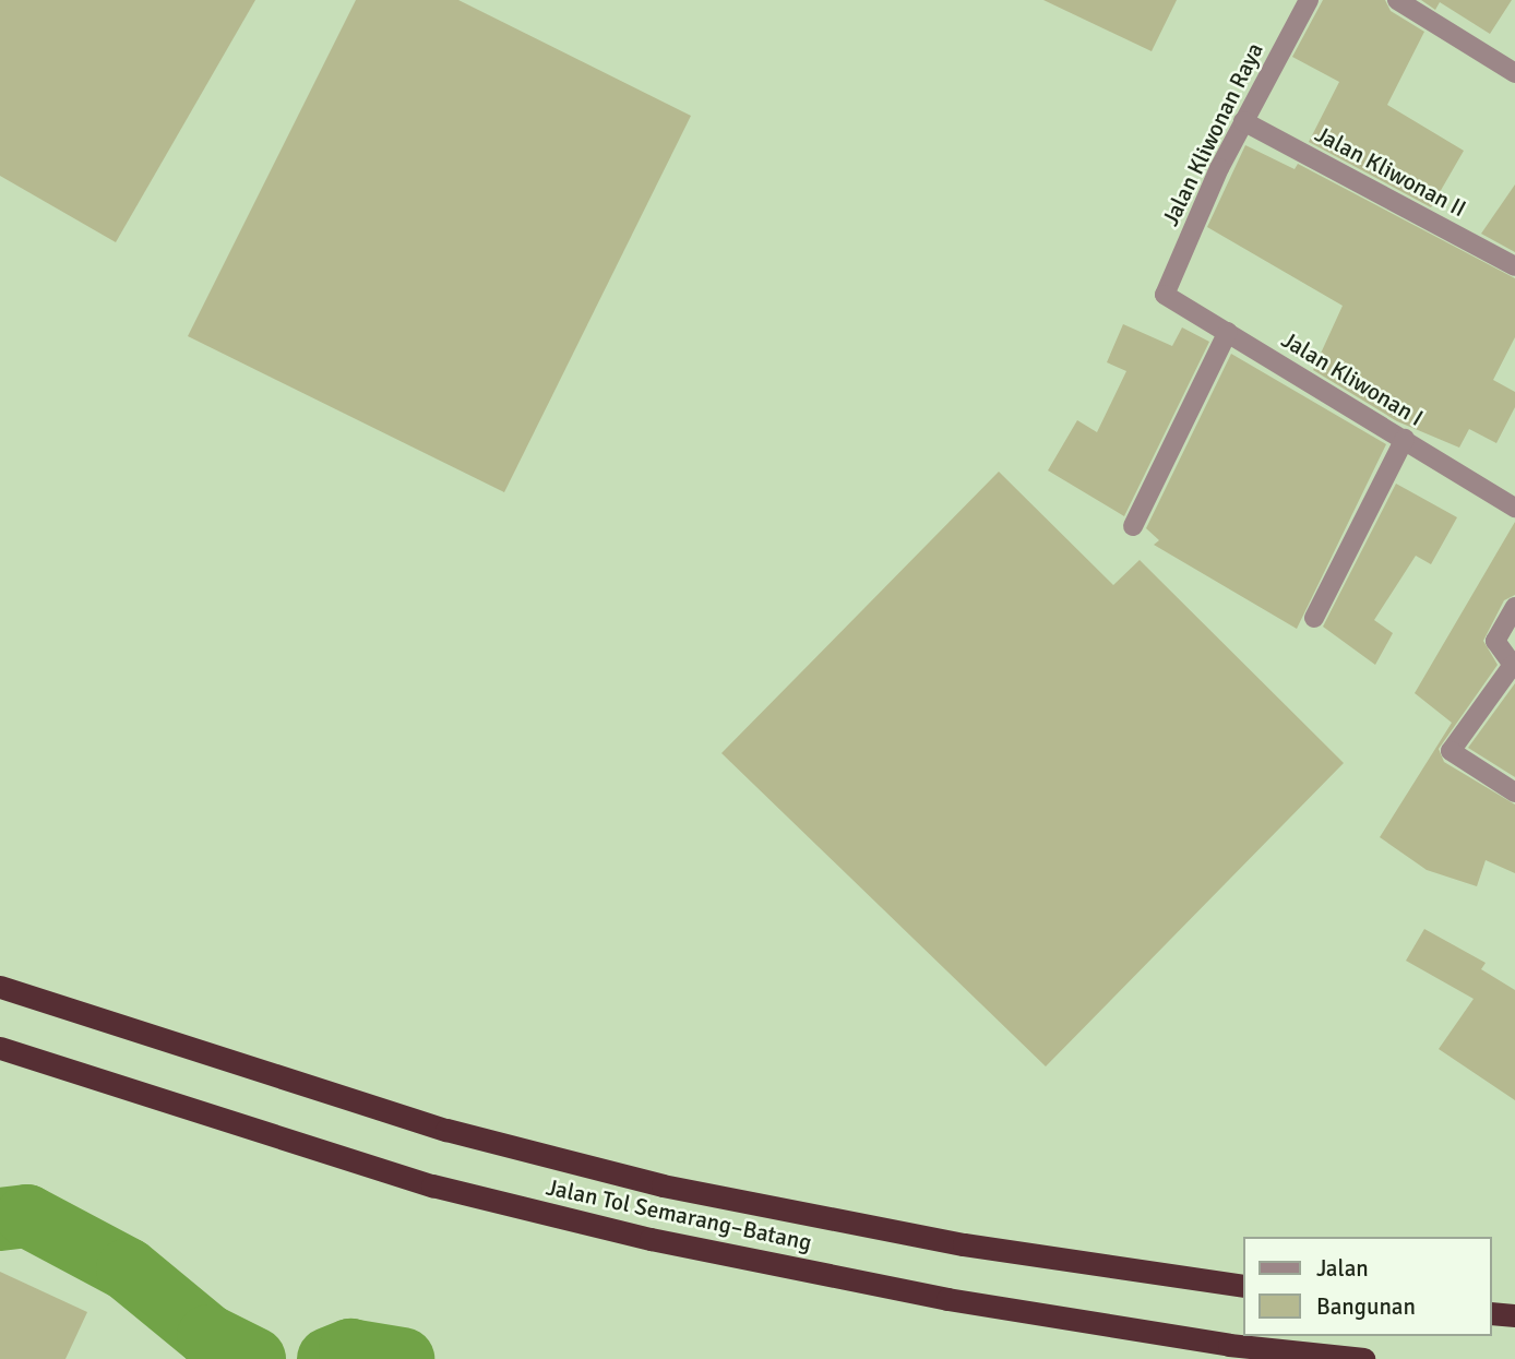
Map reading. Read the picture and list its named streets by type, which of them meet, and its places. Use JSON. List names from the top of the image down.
{
  "streets": {
    "highway": ["Jalan Tol Semarang–Batang"],
    "street": ["Jalan Kliwonan Raya", "Jalan Kliwonan II", "Jalan Kliwonan I"]
  },
  "crossings": [
    ["Jalan Kliwonan Raya", "Jalan Kliwonan II"],
    ["Jalan Kliwonan Raya", "Jalan Kliwonan I"]
  ],
  "legend": ["Jalan", "Bangunan"]
}
